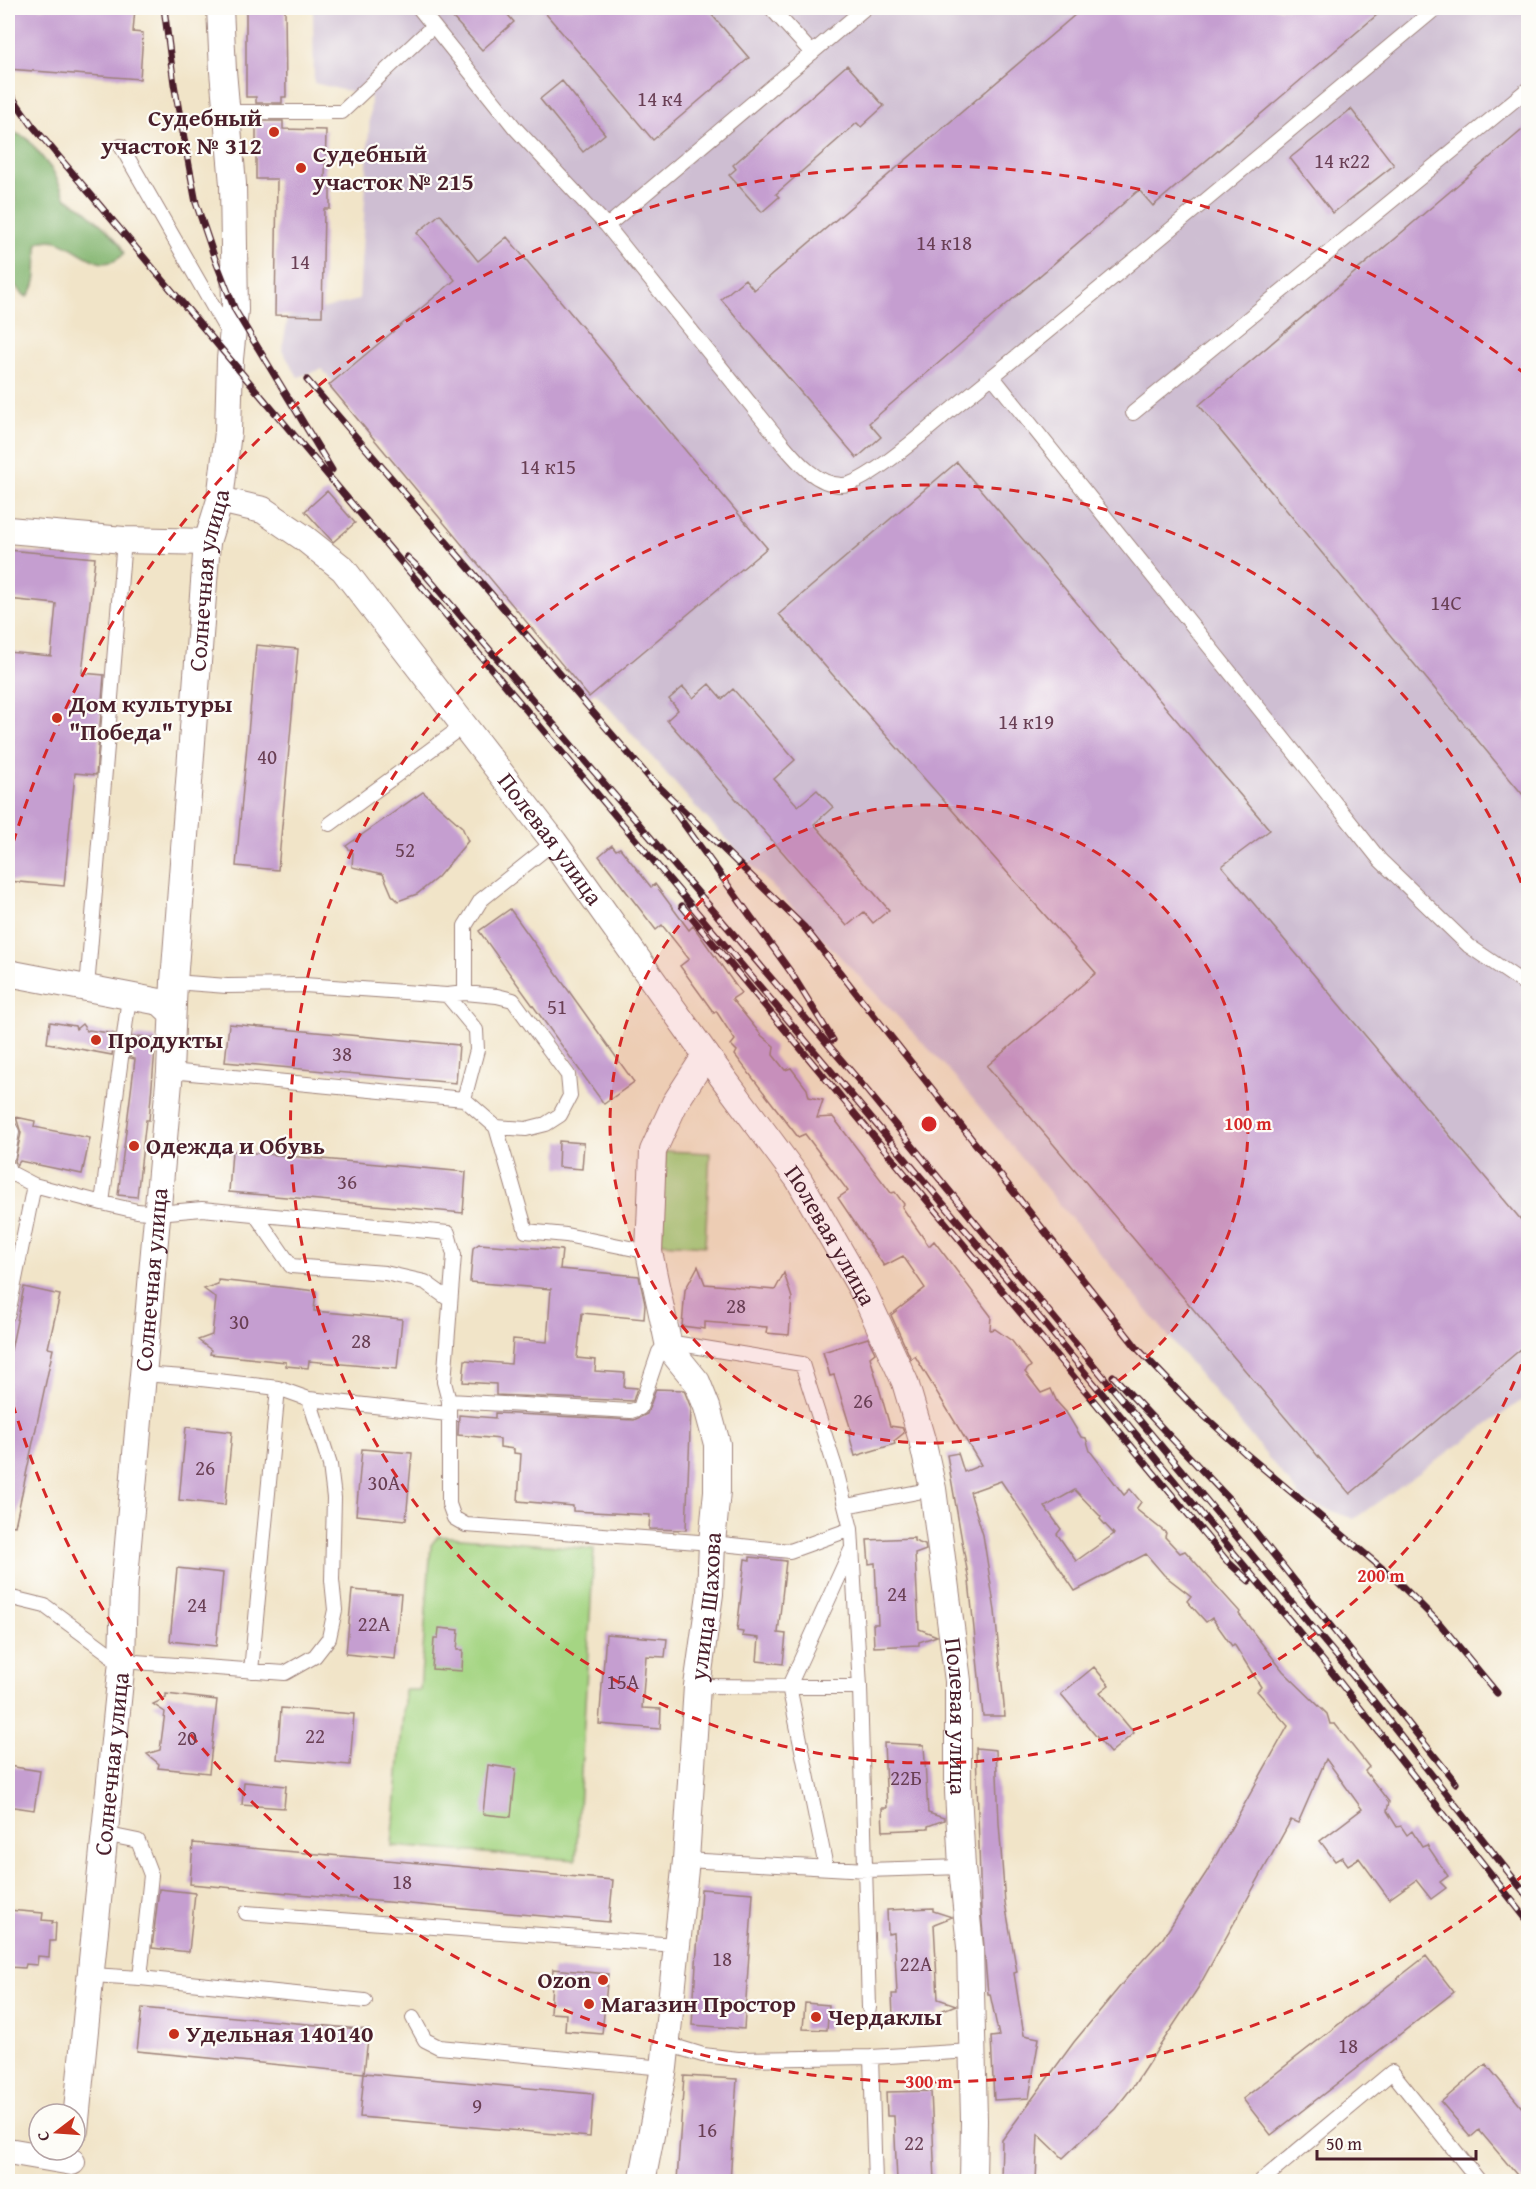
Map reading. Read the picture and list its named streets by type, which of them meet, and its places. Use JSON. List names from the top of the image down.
{
  "streets": {
    "street": ["Солнечная улица", "Полевая улица", "улица Шахова"]
  },
  "crossings": [
    ["Солнечная улица", "Полевая улица"],
    ["Полевая улица", "улица Шахова"]
  ],
  "places": [
    "Судебный участок № 312",
    "Судебный участок № 215",
    "Дом культуры \"Победа\"",
    "Продукты",
    "Одежда и Обувь",
    "Ozon",
    "Магазин Простор",
    "Чердаклы",
    "Удельная 140140"
  ],
  "house_numbers": [
    "14 к4",
    "14 к22",
    "14 к18",
    "14",
    "14 к15",
    "14С",
    "14 к19",
    "40",
    "52",
    "51",
    "38",
    "36",
    "28",
    "30",
    "28",
    "26",
    "26",
    "30А",
    "24",
    "24",
    "22А",
    "15А",
    "22",
    "20",
    "22Б",
    "18",
    "18",
    "22А",
    "18",
    "9",
    "16",
    "22"
  ],
  "scale_bar": "50 m",
  "north": "left",
  "rings": ["100 m", "200 m", "300 m"]
}
